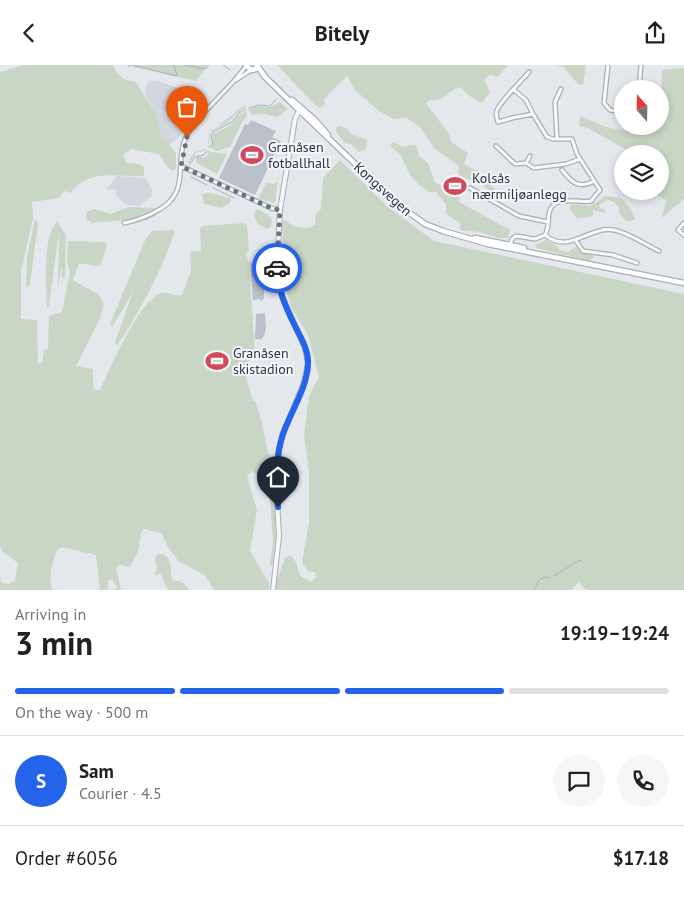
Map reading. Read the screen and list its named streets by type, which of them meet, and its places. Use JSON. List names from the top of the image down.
{
  "streets": {
    "main road": ["Kongsvegen"]
  },
  "places": {
    "sports": ["Granåsen fotballhall", "Kolsås nærmiljøanlegg", "Granåsen skistadion"]
  },
  "north": "top",
  "page": {
    "header": "Bitely",
    "heading": ["3 min", "Arriving in", "19:19–19:24"],
    "panel": [
      "Sam",
      "Courier · 4.5",
      "Order #6056",
      "$17.18"
    ],
    "bar": "On the way · 500 m",
    "round": "S"
  }
}
